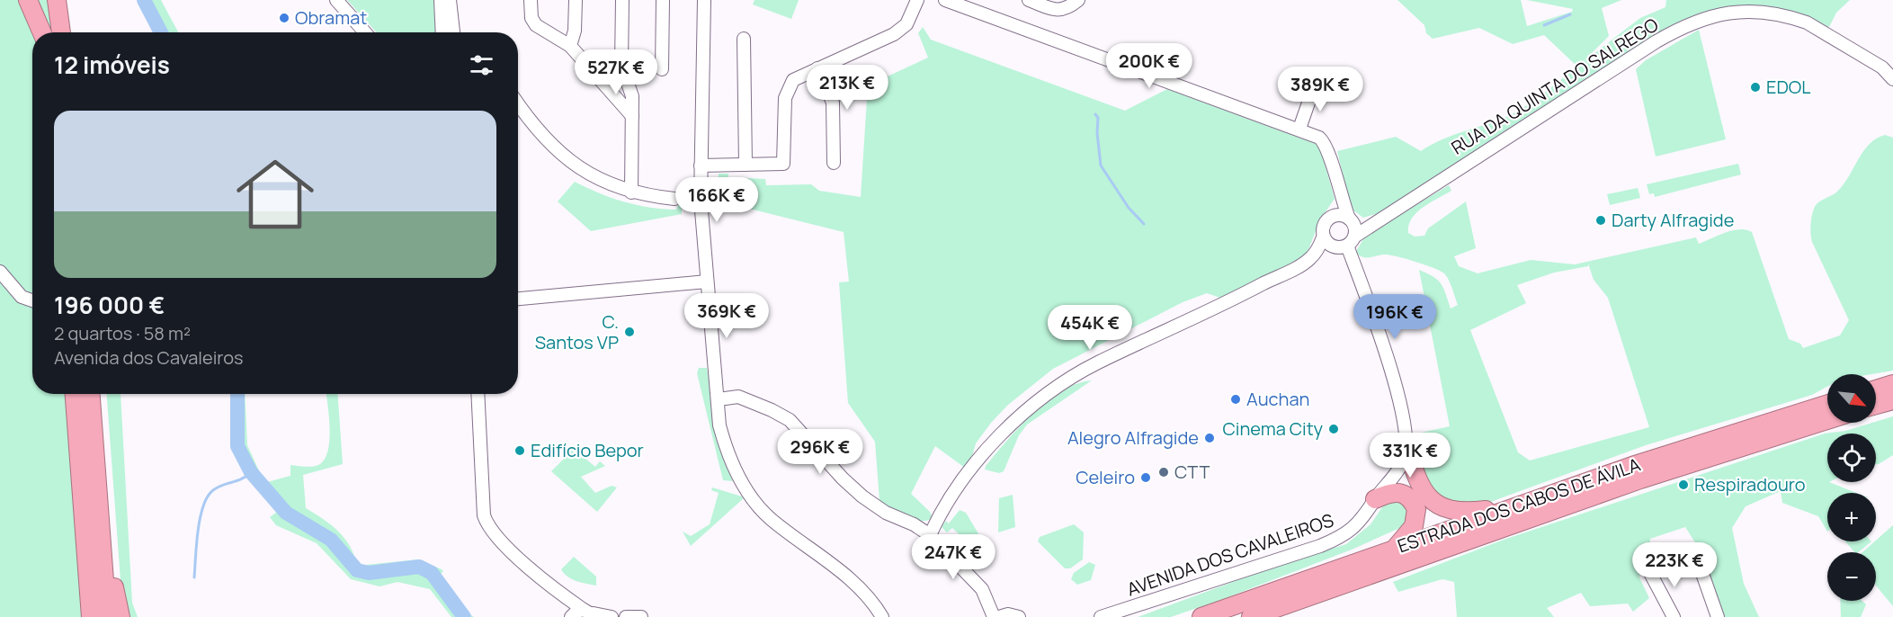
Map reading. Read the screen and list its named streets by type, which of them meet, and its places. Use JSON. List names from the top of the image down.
{
  "streets": {
    "highway": ["ESTRADA DOS CABOS DE ÁVILA"],
    "street": ["RUA DA QUINTA DO SALREGO", "AVENIDA DOS CAVALEIROS"]
  },
  "crossings": [
    ["RUA DA QUINTA DO SALREGO", "AVENIDA DOS CAVALEIROS"]
  ],
  "places": [
    "Obramat",
    "EDOL",
    "Darty Alfragide",
    "C. Santos VP",
    "Auchan",
    "Cinema City",
    "Alegro Alfragide",
    "Edifício Bepor",
    "CTT",
    "Celeiro",
    "Respiradouro"
  ],
  "north": "bottom right",
  "page": {
    "heading": "12 imóveis",
    "price": [
      "200K €",
      "527K €",
      "213K €",
      "389K €",
      "166K €",
      "369K €",
      "196K €",
      "454K €",
      "296K €",
      "331K €",
      "247K €",
      "223K €"
    ],
    "list": [
      {
        "name": "196 000 €",
        "note": "2 quartos · 58 m² · Avenida dos Cavaleiros"
      }
    ],
    "map_buttons": ["+", "−"]
  }
}
